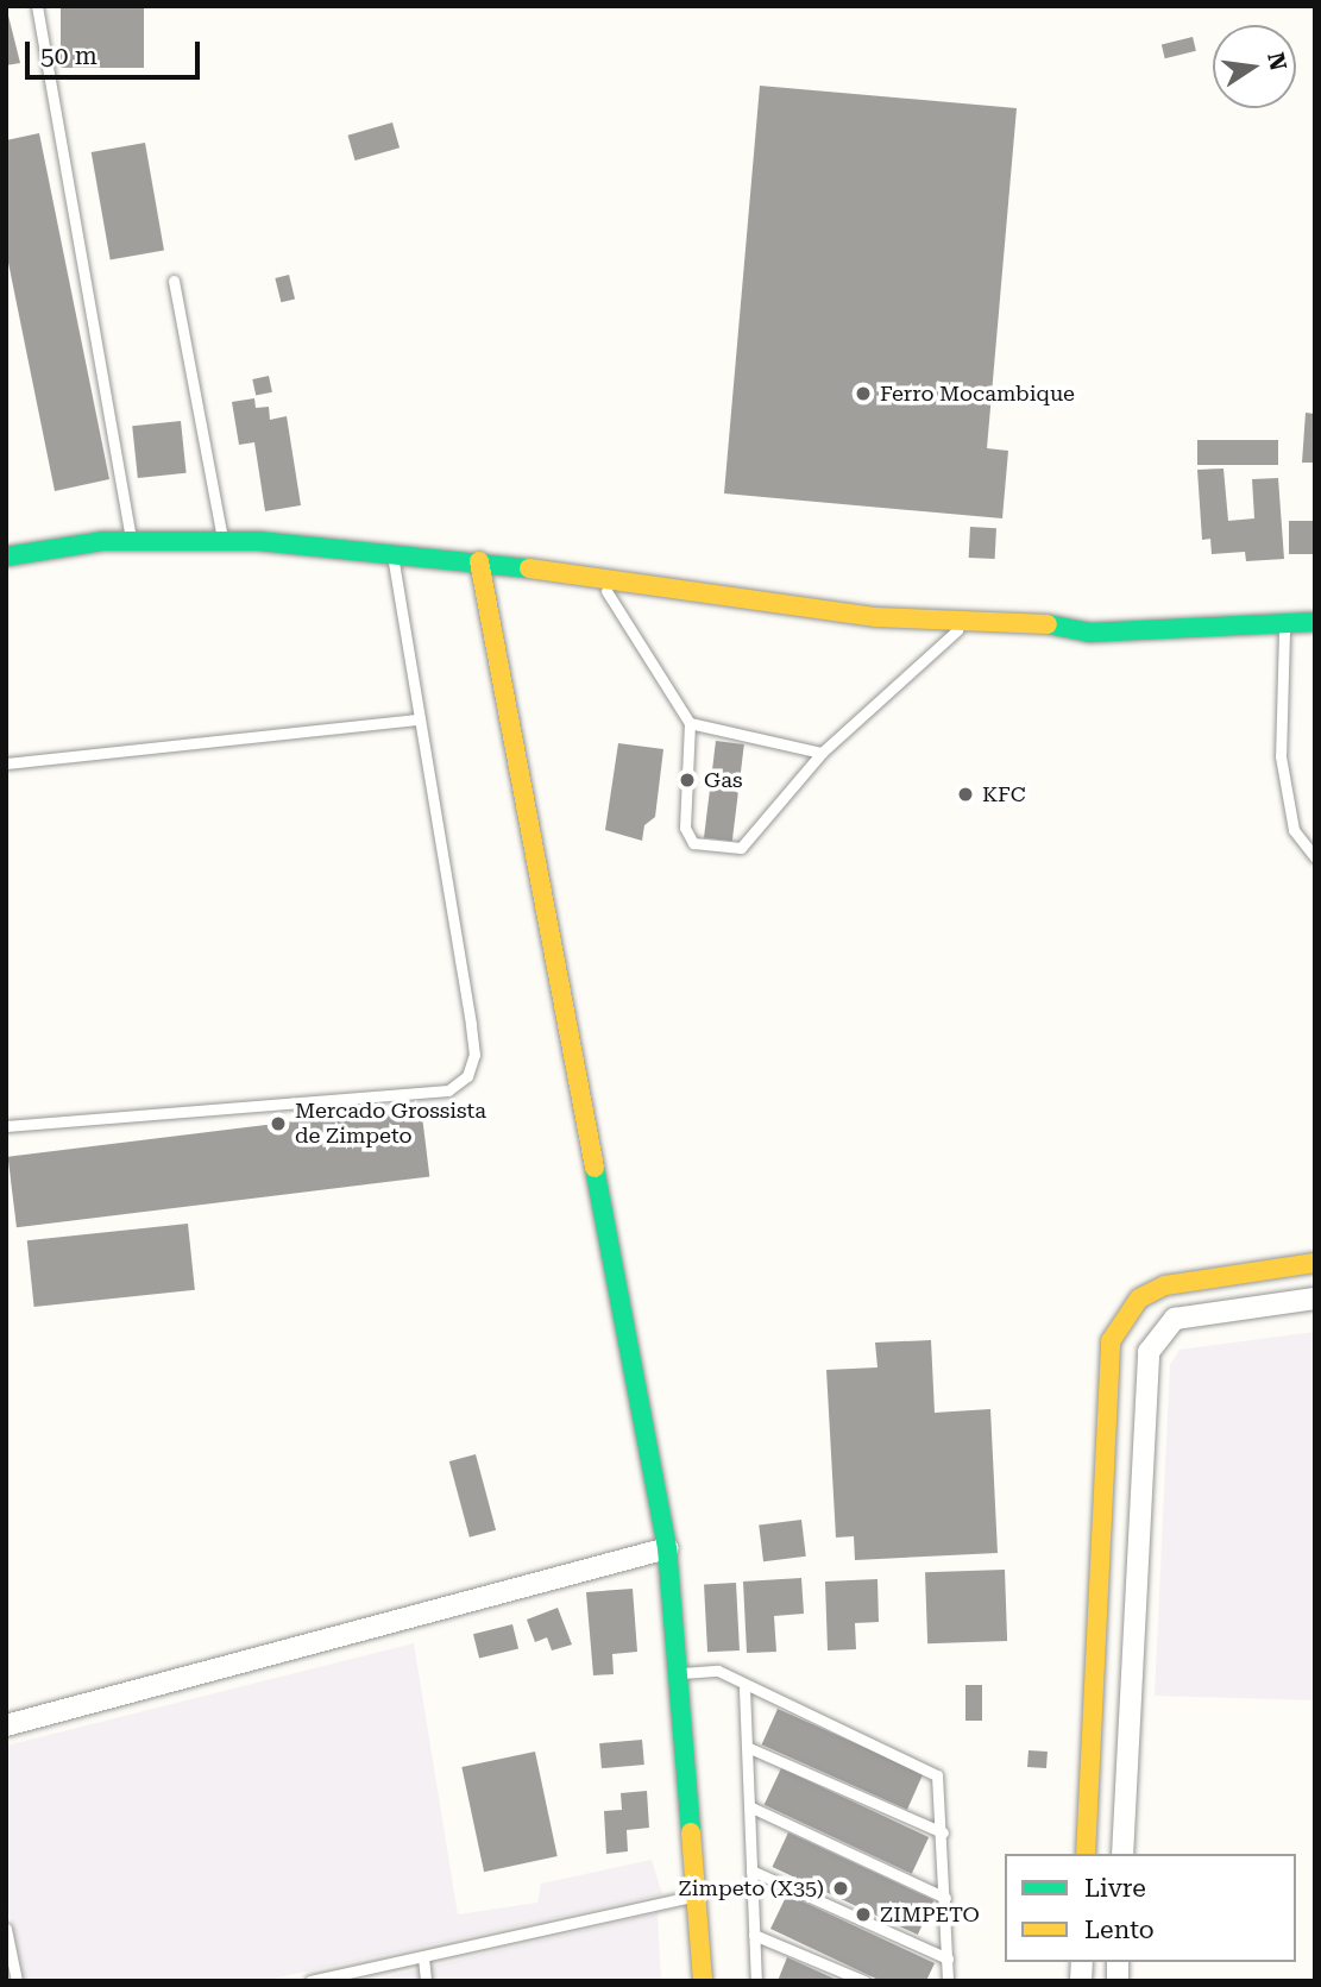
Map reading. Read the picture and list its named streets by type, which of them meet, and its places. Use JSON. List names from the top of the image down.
{
  "places": [
    "Ferro Mocambique",
    "Gas",
    "KFC",
    "Mercado Grossista de Zimpeto",
    "Zimpeto (X35)",
    "ZIMPETO"
  ],
  "legend": ["Livre", "Lento"],
  "scale_bar": "50 m",
  "north": "right"
}
